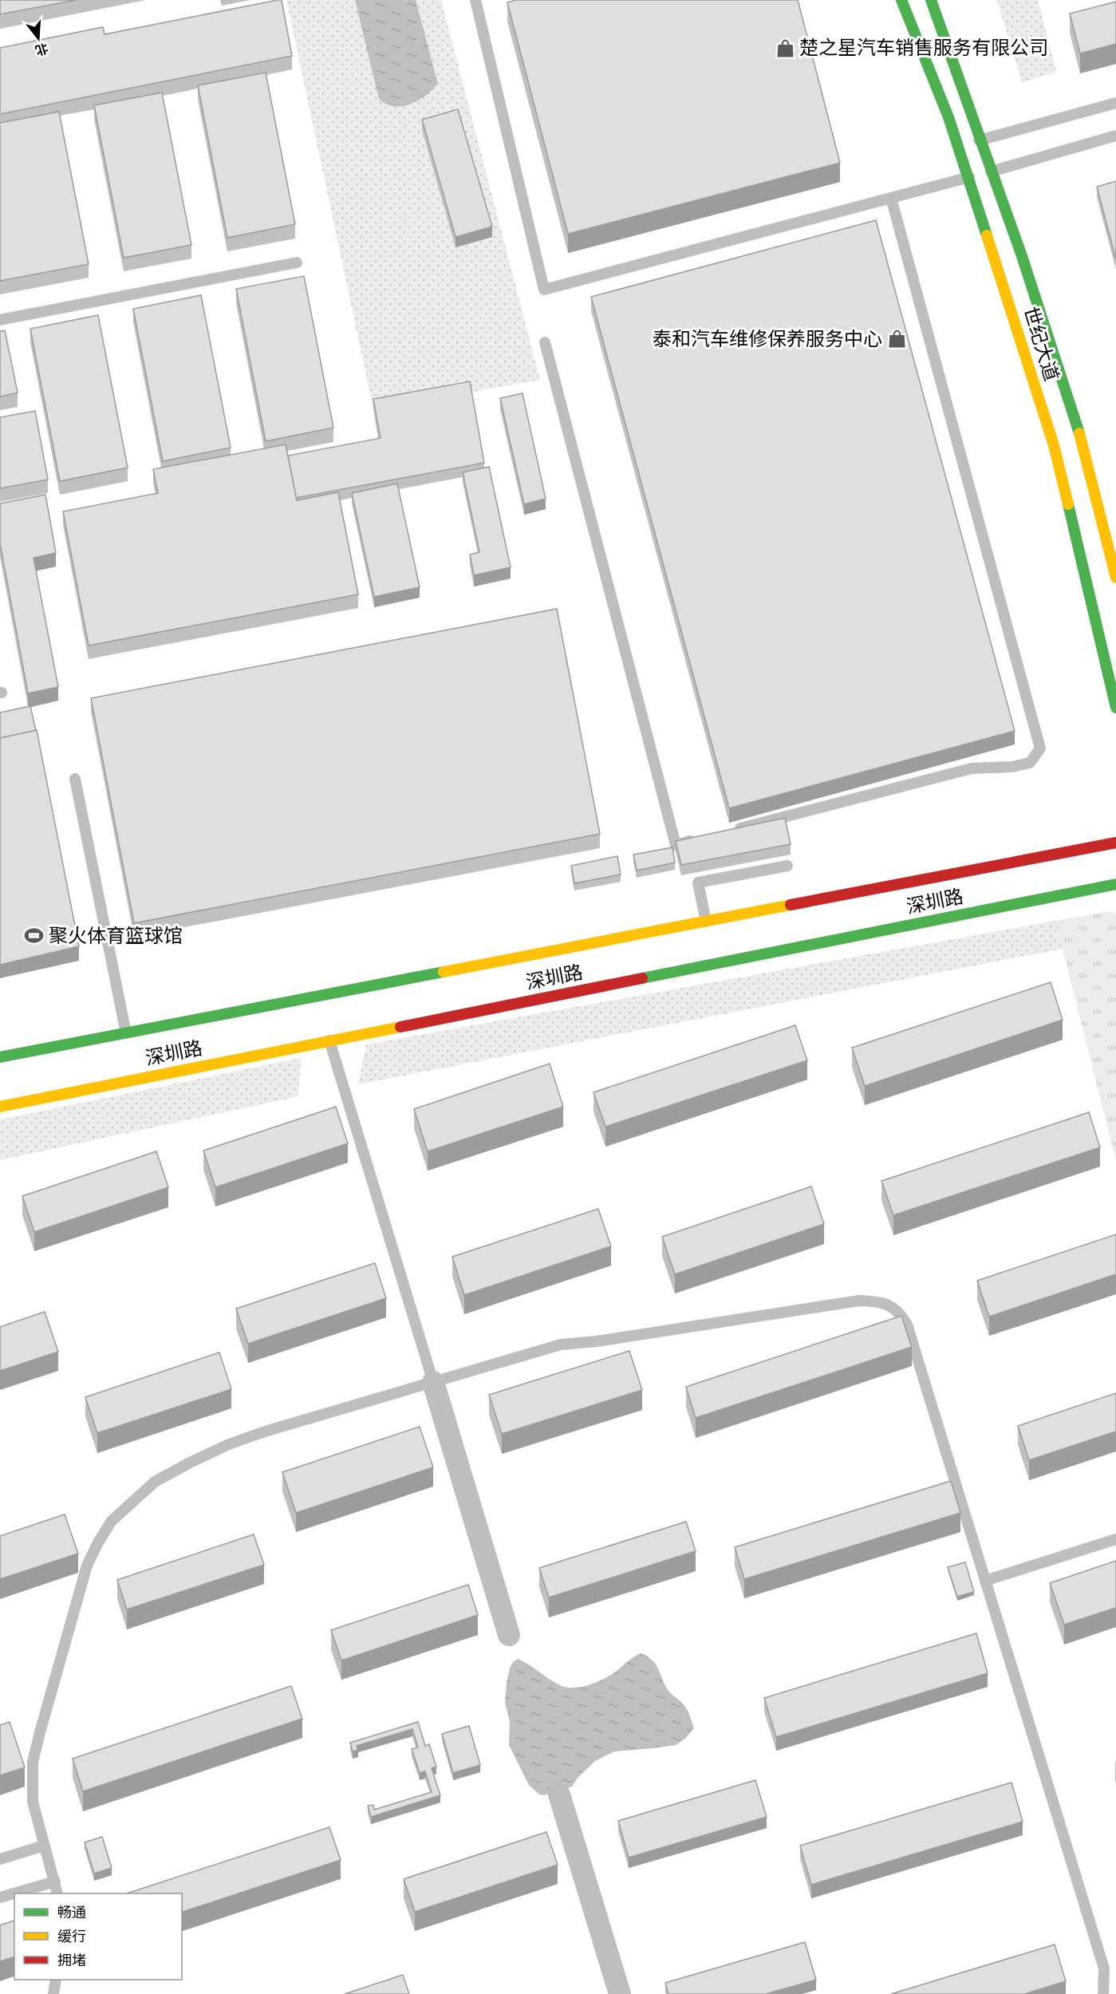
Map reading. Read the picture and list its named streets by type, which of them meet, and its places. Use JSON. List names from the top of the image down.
{
  "streets": {
    "street": ["世纪大道", "深圳路"]
  },
  "places": {
    "shop": ["楚之星汽车销售服务有限公司", "泰和汽车维修保养服务中心"],
    "sports": ["聚火体育篮球馆"]
  },
  "legend": ["畅通", "缓行", "拥堵"],
  "north": "bottom"
}
